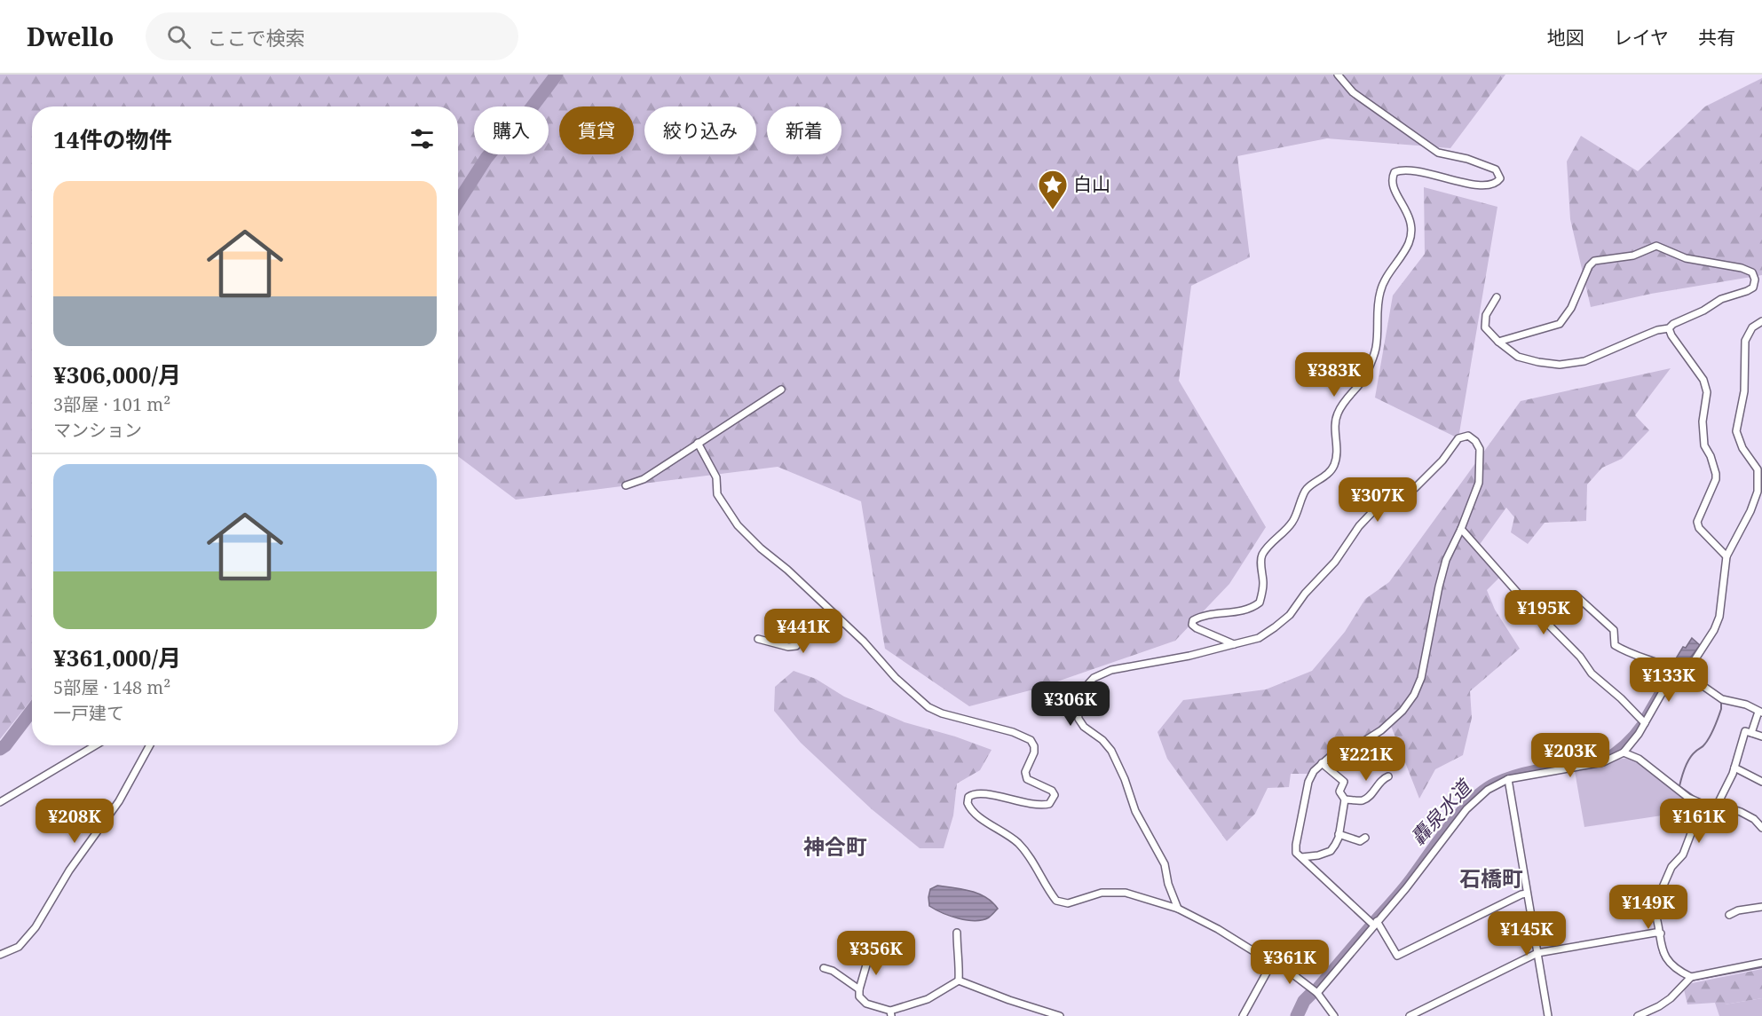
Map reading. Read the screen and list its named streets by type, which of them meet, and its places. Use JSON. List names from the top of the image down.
{
  "districts": ["神合町", "石橋町"],
  "water": ["轟泉水道"],
  "places": {
    "place": ["白山"]
  },
  "page": {
    "header": "Dwello",
    "search": "ここで検索",
    "nav": ["地図", "レイヤ", "共有"],
    "chip": [
      "購入",
      "賃貸",
      "絞り込み",
      "新着"
    ],
    "heading": "14件の物件",
    "list": [
      {
        "name": "¥306,000/月",
        "note": "3部屋 · 101 m² · マンション"
      },
      {
        "name": "¥361,000/月",
        "note": "5部屋 · 148 m² · 一戸建て"
      }
    ],
    "price": [
      "¥383K",
      "¥307K",
      "¥195K",
      "¥441K",
      "¥133K",
      "¥306K",
      "¥203K",
      "¥221K",
      "¥208K",
      "¥161K",
      "¥149K",
      "¥145K",
      "¥356K",
      "¥361K"
    ]
  }
}
